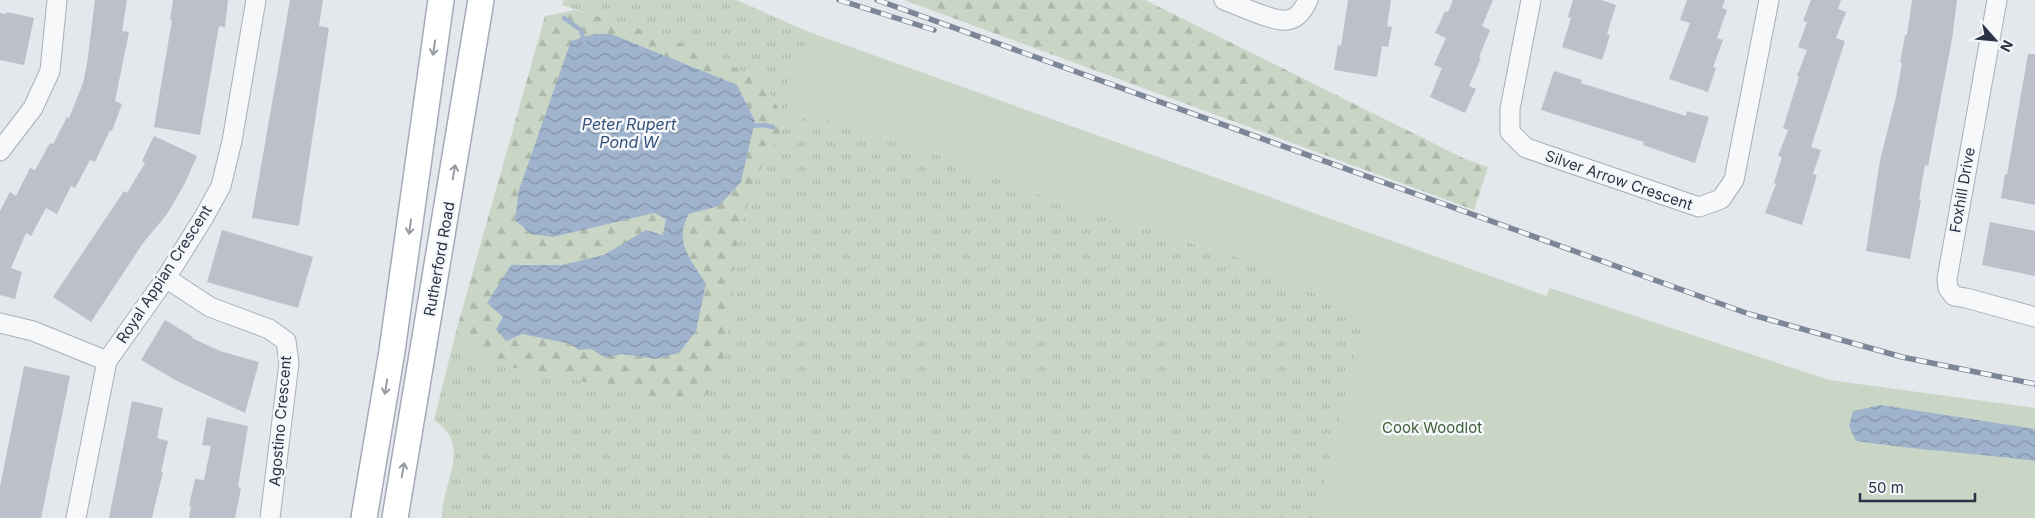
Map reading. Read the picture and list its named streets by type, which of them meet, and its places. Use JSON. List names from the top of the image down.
{
  "streets": {
    "main road": ["Rutherford Road"],
    "street": [
      "Silver Arrow Crescent",
      "Foxhill Drive",
      "Royal Appian Crescent",
      "Agostino Crescent"
    ]
  },
  "crossings": [
    ["Royal Appian Crescent", "Agostino Crescent"]
  ],
  "water": ["Peter Rupert Pond W"],
  "parks": ["Cook Woodlot"],
  "scale_bar": "50 m",
  "north": "bottom right"
}
